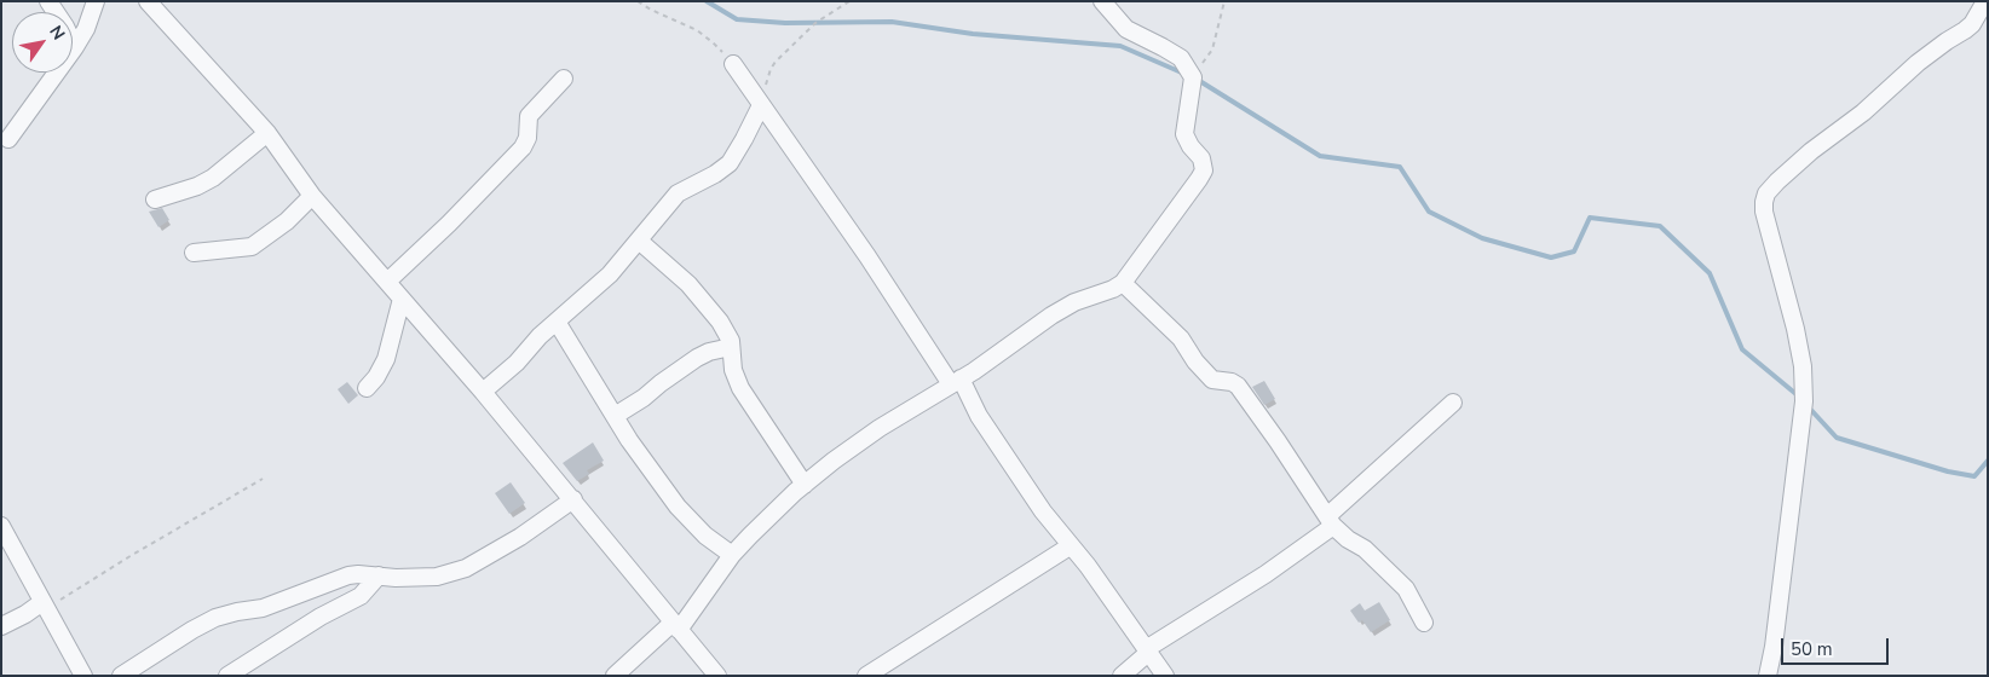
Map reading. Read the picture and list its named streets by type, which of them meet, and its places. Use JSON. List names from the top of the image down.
{
  "scale_bar": "50 m",
  "north": "top right"
}
